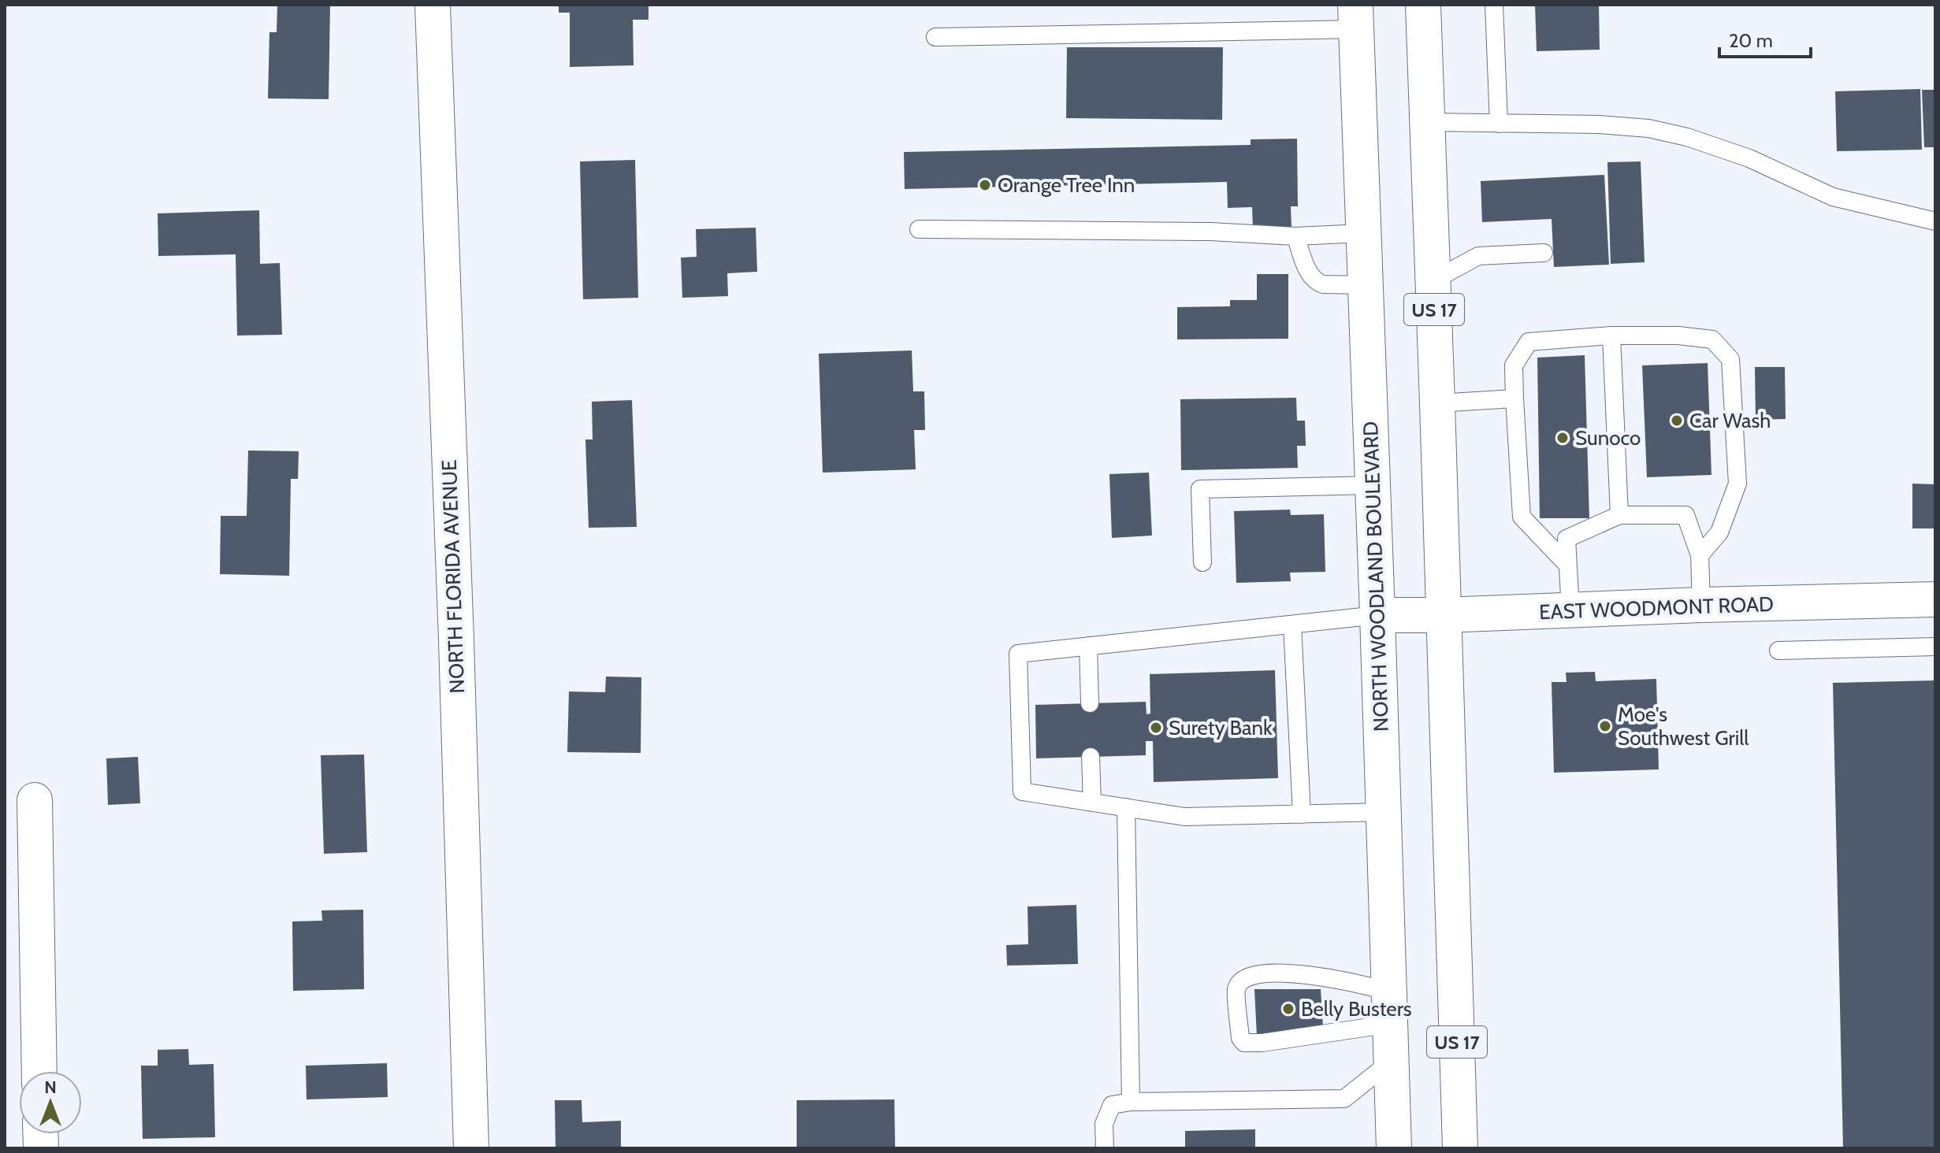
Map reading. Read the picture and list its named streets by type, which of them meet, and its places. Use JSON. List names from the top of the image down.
{
  "streets": {
    "main road": [
      "US 17",
      "NORTH FLORIDA AVENUE",
      "NORTH WOODLAND BOULEVARD",
      "EAST WOODMONT ROAD"
    ]
  },
  "crossings": [
    ["US 17", "EAST WOODMONT ROAD"],
    ["NORTH WOODLAND BOULEVARD", "EAST WOODMONT ROAD"]
  ],
  "places": [
    "Orange Tree Inn",
    "Car Wash",
    "Sunoco",
    "Moe's Southwest Grill",
    "Surety Bank",
    "Belly Busters"
  ],
  "scale_bar": "20 m",
  "north": "top"
}
